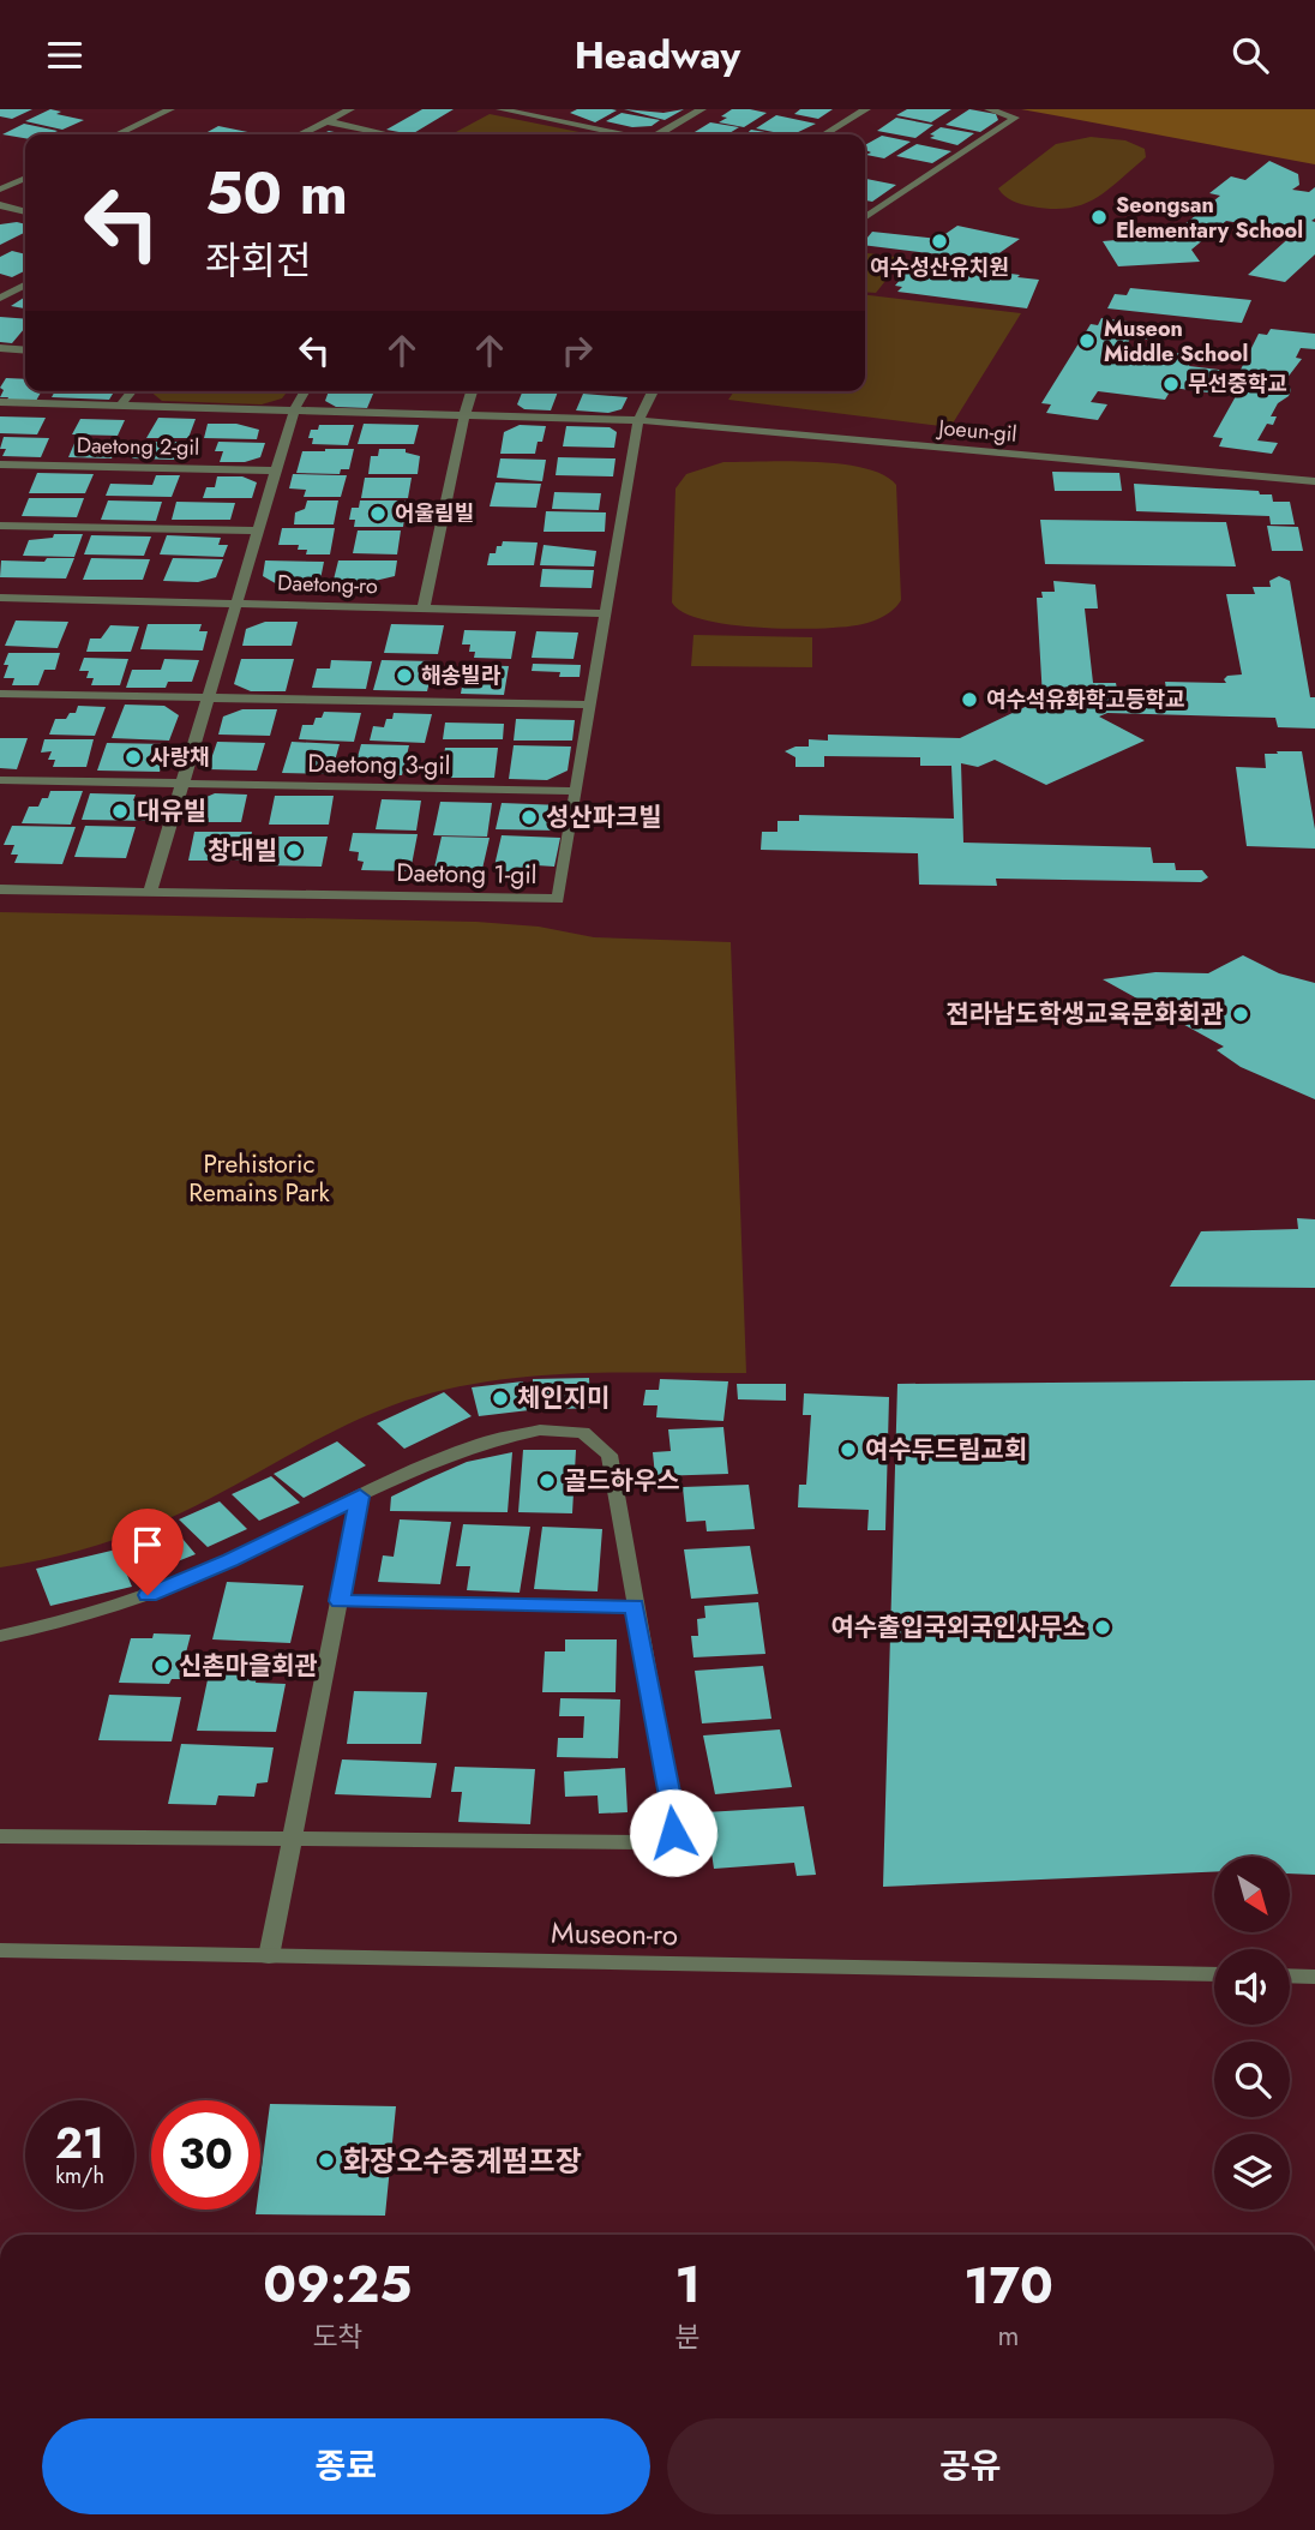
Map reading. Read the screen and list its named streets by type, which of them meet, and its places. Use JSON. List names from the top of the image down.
{
  "streets": {
    "street": [
      "Joeun-gil",
      "Daetong 2-gil",
      "Daetong-ro",
      "Daetong 3-gil",
      "Daetong 1-gil",
      "Museon-ro"
    ]
  },
  "crossings": [
    ["Joeun-gil", "Daetong 2-gil"],
    ["Joeun-gil", "Daetong 1-gil"],
    ["Daetong-ro", "Daetong 1-gil"],
    ["Daetong 3-gil", "Daetong 1-gil"]
  ],
  "parks": ["Prehistoric Remains Park"],
  "places": [
    "Seongsan Elementary School",
    "여수성산유치원",
    "Museon Middle School",
    "무선중학교",
    "어울림빌",
    "해송빌라",
    "여수석유화학고등학교",
    "사랑채",
    "대유빌",
    "성산파크빌",
    "창대빌",
    "전라남도학생교육문화회관",
    "체인지미",
    "여수두드림교회",
    "골드하우스",
    "여수출입국외국인사무소",
    "신촌마을회관",
    "화장오수중계펌프장"
  ],
  "north": "bottom right",
  "page": {
    "header": "Headway",
    "turn": ["50 m", "좌회전"],
    "speed": "21 km/h",
    "limit": "30",
    "eta": [
      "09:25",
      "도착",
      "1",
      "분",
      "170",
      "m"
    ],
    "buttons": ["종료", "공유"]
  }
}
